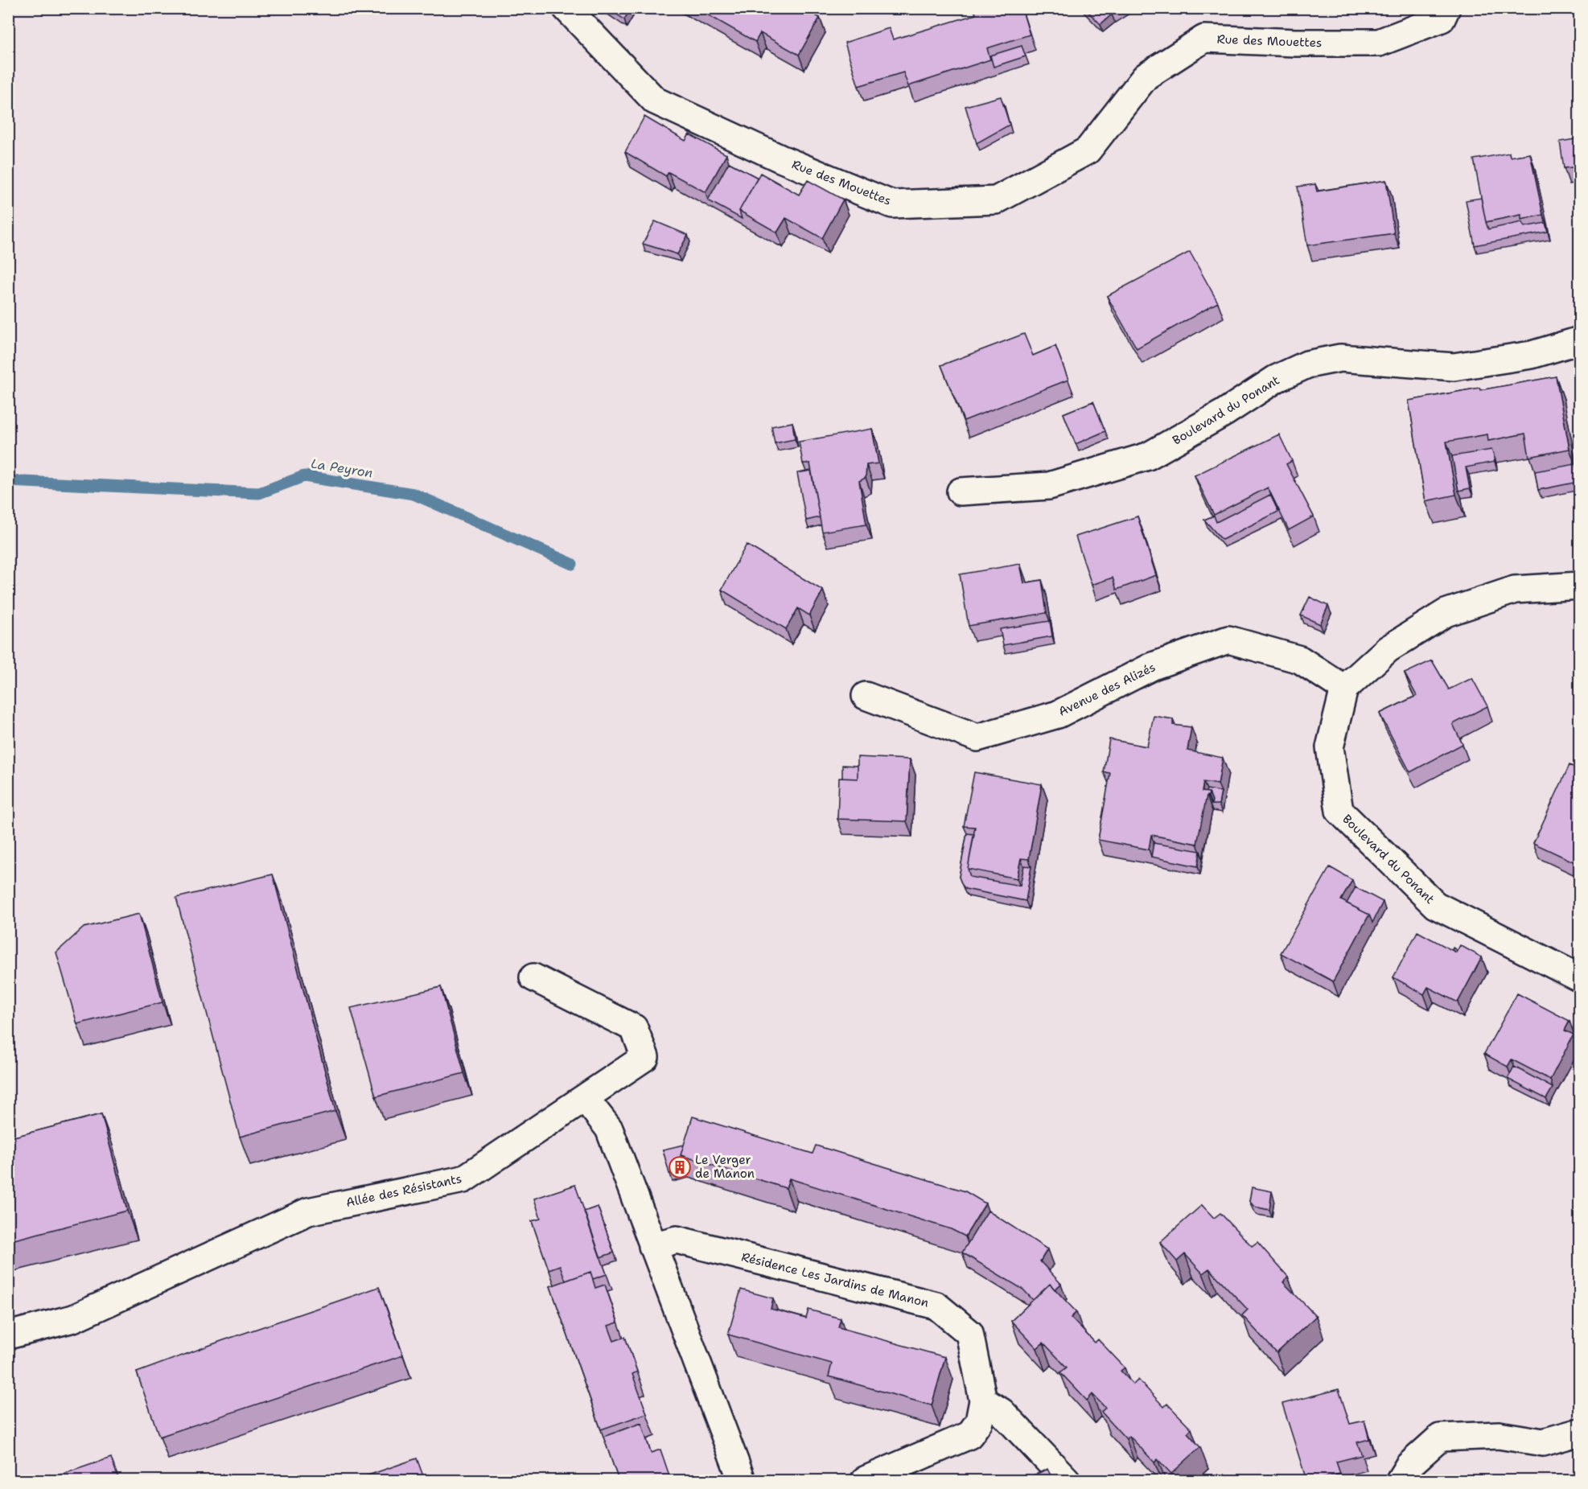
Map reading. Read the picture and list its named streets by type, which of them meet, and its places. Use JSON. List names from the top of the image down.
{
  "streets": {
    "street": [
      "Rue des Mouettes",
      "Boulevard du Ponant",
      "Avenue des Alizés",
      "Allée des Résistants",
      "Résidence Les Jardins de Manon"
    ]
  },
  "crossings": [
    ["Boulevard du Ponant", "Avenue des Alizés"]
  ],
  "water": ["La Peyron"],
  "places": {
    "building": ["Le Verger de Manon"]
  }
}
